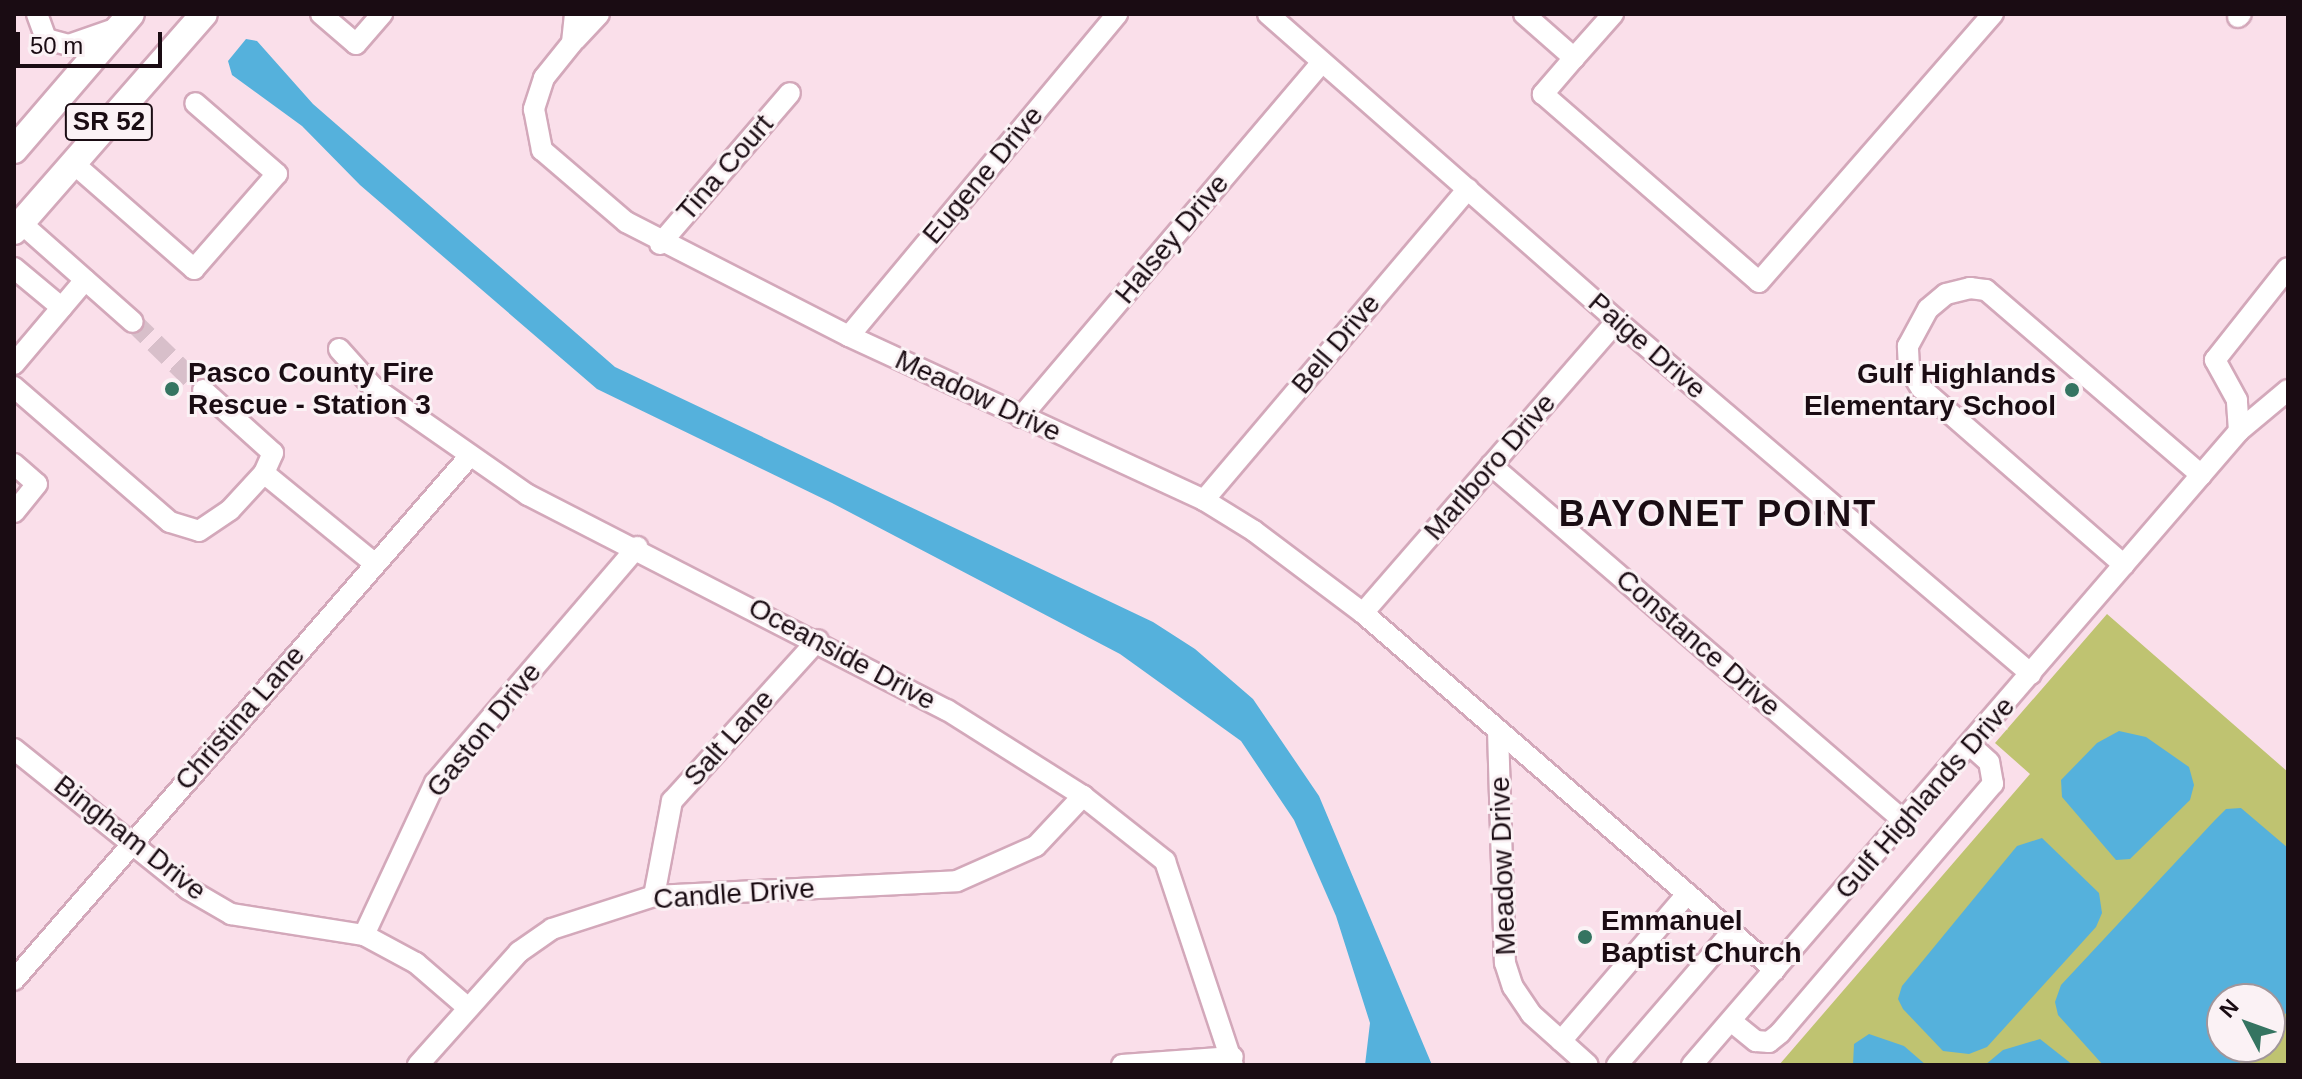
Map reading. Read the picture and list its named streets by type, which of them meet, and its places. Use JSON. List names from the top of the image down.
{
  "streets": {
    "main road": ["SR 52"],
    "street": [
      "Tina Court",
      "Eugene Drive",
      "Halsey Drive",
      "Bell Drive",
      "Paige Drive",
      "Meadow Drive",
      "Marlboro Drive",
      "Constance Drive",
      "Oceanside Drive",
      "Christina Lane",
      "Gaston Drive",
      "Salt Lane",
      "Gulf Highlands Drive",
      "Bingham Drive",
      "Candle Drive"
    ]
  },
  "crossings": [
    ["Tina Court", "Meadow Drive"],
    ["Eugene Drive", "Meadow Drive"],
    ["Halsey Drive", "Paige Drive"],
    ["Halsey Drive", "Meadow Drive"],
    ["Bell Drive", "Paige Drive"],
    ["Bell Drive", "Meadow Drive"],
    ["Paige Drive", "Marlboro Drive"],
    ["Paige Drive", "Gulf Highlands Drive"],
    ["Meadow Drive", "Marlboro Drive"],
    ["Meadow Drive", "Gulf Highlands Drive"],
    ["Marlboro Drive", "Constance Drive"],
    ["Constance Drive", "Gulf Highlands Drive"],
    ["Oceanside Drive", "Christina Lane"],
    ["Oceanside Drive", "Gaston Drive"],
    ["Oceanside Drive", "Salt Lane"],
    ["Oceanside Drive", "Candle Drive"],
    ["Christina Lane", "Bingham Drive"],
    ["Gaston Drive", "Bingham Drive"],
    ["Salt Lane", "Candle Drive"],
    ["Bingham Drive", "Candle Drive"]
  ],
  "districts": ["BAYONET POINT"],
  "places": ["Pasco County Fire Rescue - Station 3", "Gulf Highlands Elementary School", "Emmanuel Baptist Church"],
  "scale_bar": "50 m",
  "north": "top left"
}
